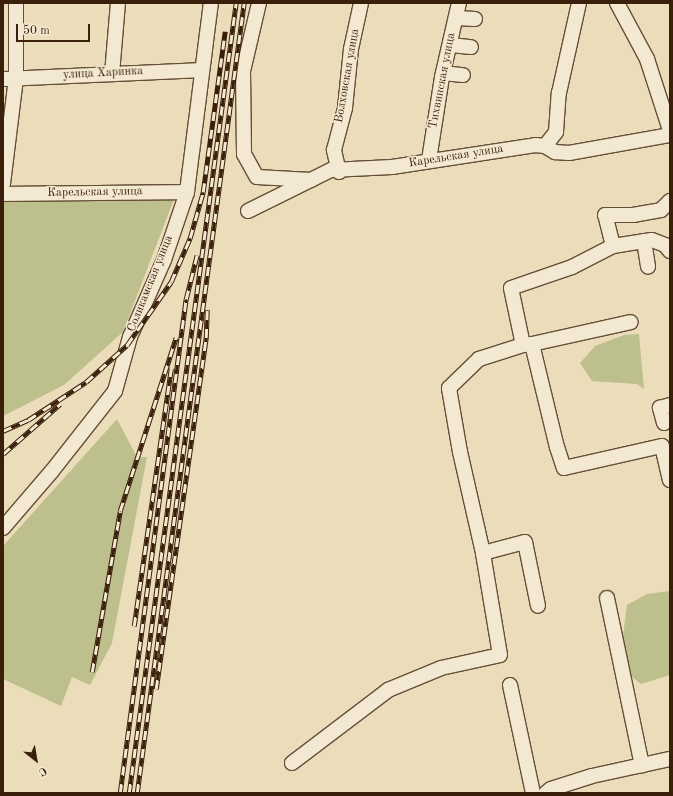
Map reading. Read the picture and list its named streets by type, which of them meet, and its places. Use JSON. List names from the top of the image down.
{
  "streets": {
    "street": [
      "улица Харинка",
      "Волховская улица",
      "Тихвинская улица",
      "Карельская улица",
      "Соликамская улица"
    ]
  },
  "crossings": [
    ["улица Харинка", "Соликамская улица"],
    ["Волховская улица", "Карельская улица"],
    ["Тихвинская улица", "Карельская улица"],
    ["Карельская улица", "Соликамская улица"]
  ],
  "scale_bar": "50 m",
  "north": "bottom right"
}
